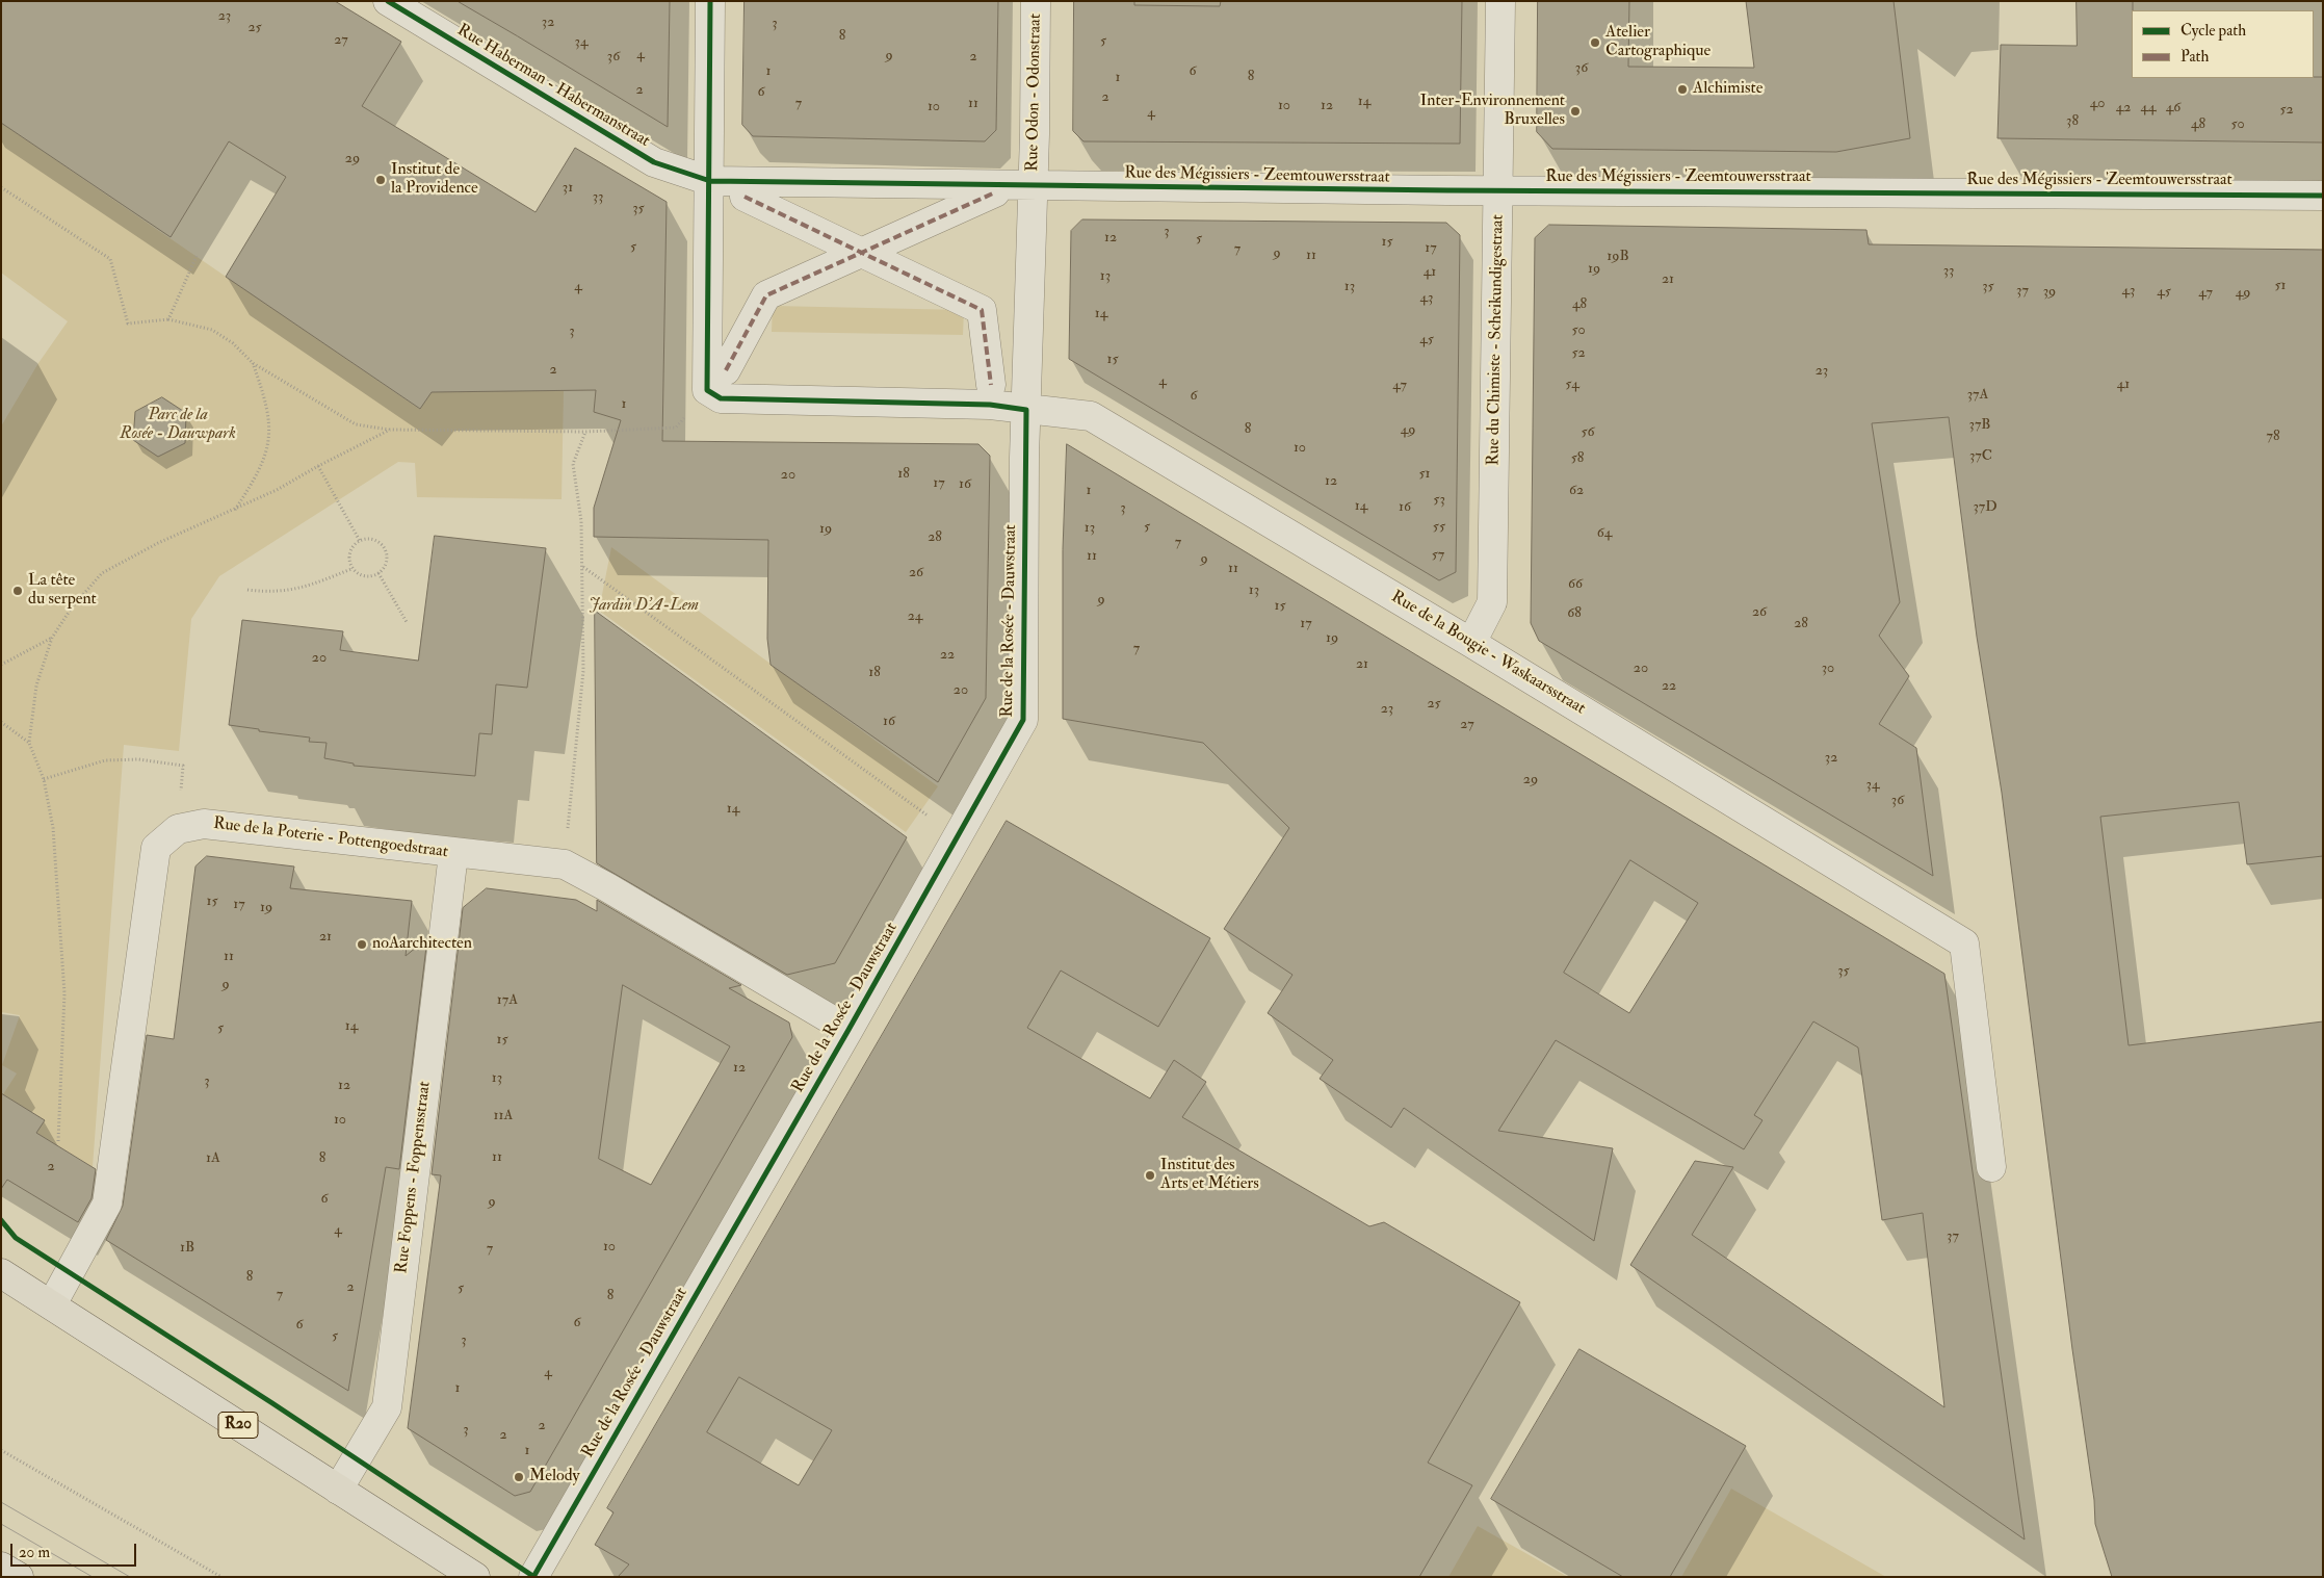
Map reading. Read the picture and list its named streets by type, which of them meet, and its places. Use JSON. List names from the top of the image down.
{
  "streets": {
    "main road": ["R20"],
    "street": [
      "Rue Haberman - Habermanstraat",
      "Rue Odon - Odonstraat",
      "Rue des Mégissiers - Zeemtouwersstraat",
      "Rue du Chimiste - Scheikundigestraat",
      "Rue de la Rosée - Dauwstraat",
      "Rue de la Bougie - Waskaarsstraat",
      "Rue de la Poterie - Pottengoedstraat",
      "Rue Foppens - Foppensstraat"
    ]
  },
  "crossings": [
    ["Rue Haberman - Habermanstraat", "Rue Odon - Odonstraat"],
    ["Rue Haberman - Habermanstraat", "Rue des Mégissiers - Zeemtouwersstraat"],
    ["Rue Haberman - Habermanstraat", "Rue de la Bougie - Waskaarsstraat"],
    ["Rue Odon - Odonstraat", "Rue des Mégissiers - Zeemtouwersstraat"],
    ["Rue Odon - Odonstraat", "Rue de la Rosée - Dauwstraat"],
    ["Rue Odon - Odonstraat", "Rue de la Bougie - Waskaarsstraat"],
    ["Rue des Mégissiers - Zeemtouwersstraat", "Rue du Chimiste - Scheikundigestraat"],
    ["Rue du Chimiste - Scheikundigestraat", "Rue de la Bougie - Waskaarsstraat"],
    ["Rue de la Rosée - Dauwstraat", "Rue de la Bougie - Waskaarsstraat"],
    ["Rue de la Rosée - Dauwstraat", "Rue de la Poterie - Pottengoedstraat"],
    ["Rue de la Poterie - Pottengoedstraat", "Rue Foppens - Foppensstraat"],
    ["Rue de la Poterie - Pottengoedstraat", "R20"],
    ["Rue Foppens - Foppensstraat", "R20"]
  ],
  "parks": ["Parc de la Rosée - Dauwpark", "Jardin D'A-Lem"],
  "places": [
    "Atelier Cartographique",
    "Alchimiste",
    "Inter-Environnement Bruxelles",
    "Institut de la Providence",
    "La tête du serpent",
    "noAarchitecten",
    "Institut des Arts et Métiers",
    "Melody"
  ],
  "house_numbers": [
    "23",
    "32",
    "3",
    "25",
    "8",
    "27",
    "5",
    "34",
    "4",
    "9",
    "36",
    "2",
    "36",
    "1",
    "6",
    "8",
    "1",
    "2",
    "6",
    "2",
    "14",
    "7",
    "11",
    "40",
    "10",
    "12",
    "10",
    "42",
    "44",
    "46",
    "52",
    "4",
    "38",
    "48",
    "50",
    "29",
    "31",
    "33",
    "35",
    "3",
    "12",
    "5",
    "15",
    "5",
    "17",
    "7",
    "9",
    "11",
    "19B",
    "19",
    "33",
    "41",
    "13",
    "21",
    "51",
    "4",
    "13",
    "35",
    "37",
    "43",
    "39",
    "45",
    "47",
    "49",
    "43",
    "48",
    "14",
    "50",
    "3",
    "45",
    "52",
    "15",
    "2",
    "23",
    "4",
    "54",
    "41",
    "47",
    "37A",
    "6",
    "1",
    "37B",
    "8",
    "49",
    "56",
    "78",
    "10",
    "37C",
    "58",
    "18",
    "51",
    "20",
    "12",
    "17",
    "16",
    "1",
    "62",
    "53",
    "14",
    "16",
    "37D",
    "3",
    "5",
    "55",
    "13",
    "19",
    "64",
    "28",
    "7",
    "57",
    "11",
    "9",
    "11",
    "26",
    "66",
    "13",
    "9",
    "15",
    "26",
    "68",
    "24",
    "17",
    "28",
    "19",
    "7",
    "22",
    "20",
    "21",
    "20",
    "30",
    "18",
    "22",
    "20",
    "25",
    "23",
    "16",
    "27",
    "32",
    "29",
    "34",
    "36",
    "14",
    "15",
    "17",
    "19",
    "21",
    "11",
    "35",
    "9",
    "17A",
    "14",
    "5",
    "15",
    "12",
    "13",
    "3",
    "12",
    "11A",
    "10",
    "11",
    "1A",
    "8",
    "2",
    "6",
    "9",
    "4",
    "37",
    "10",
    "1B",
    "7",
    "8",
    "2",
    "5",
    "7",
    "8",
    "6",
    "6",
    "5",
    "3",
    "4",
    "1",
    "2",
    "3",
    "2",
    "1"
  ],
  "legend": ["Cycle path", "Path"],
  "scale_bar": "20 m"
}
